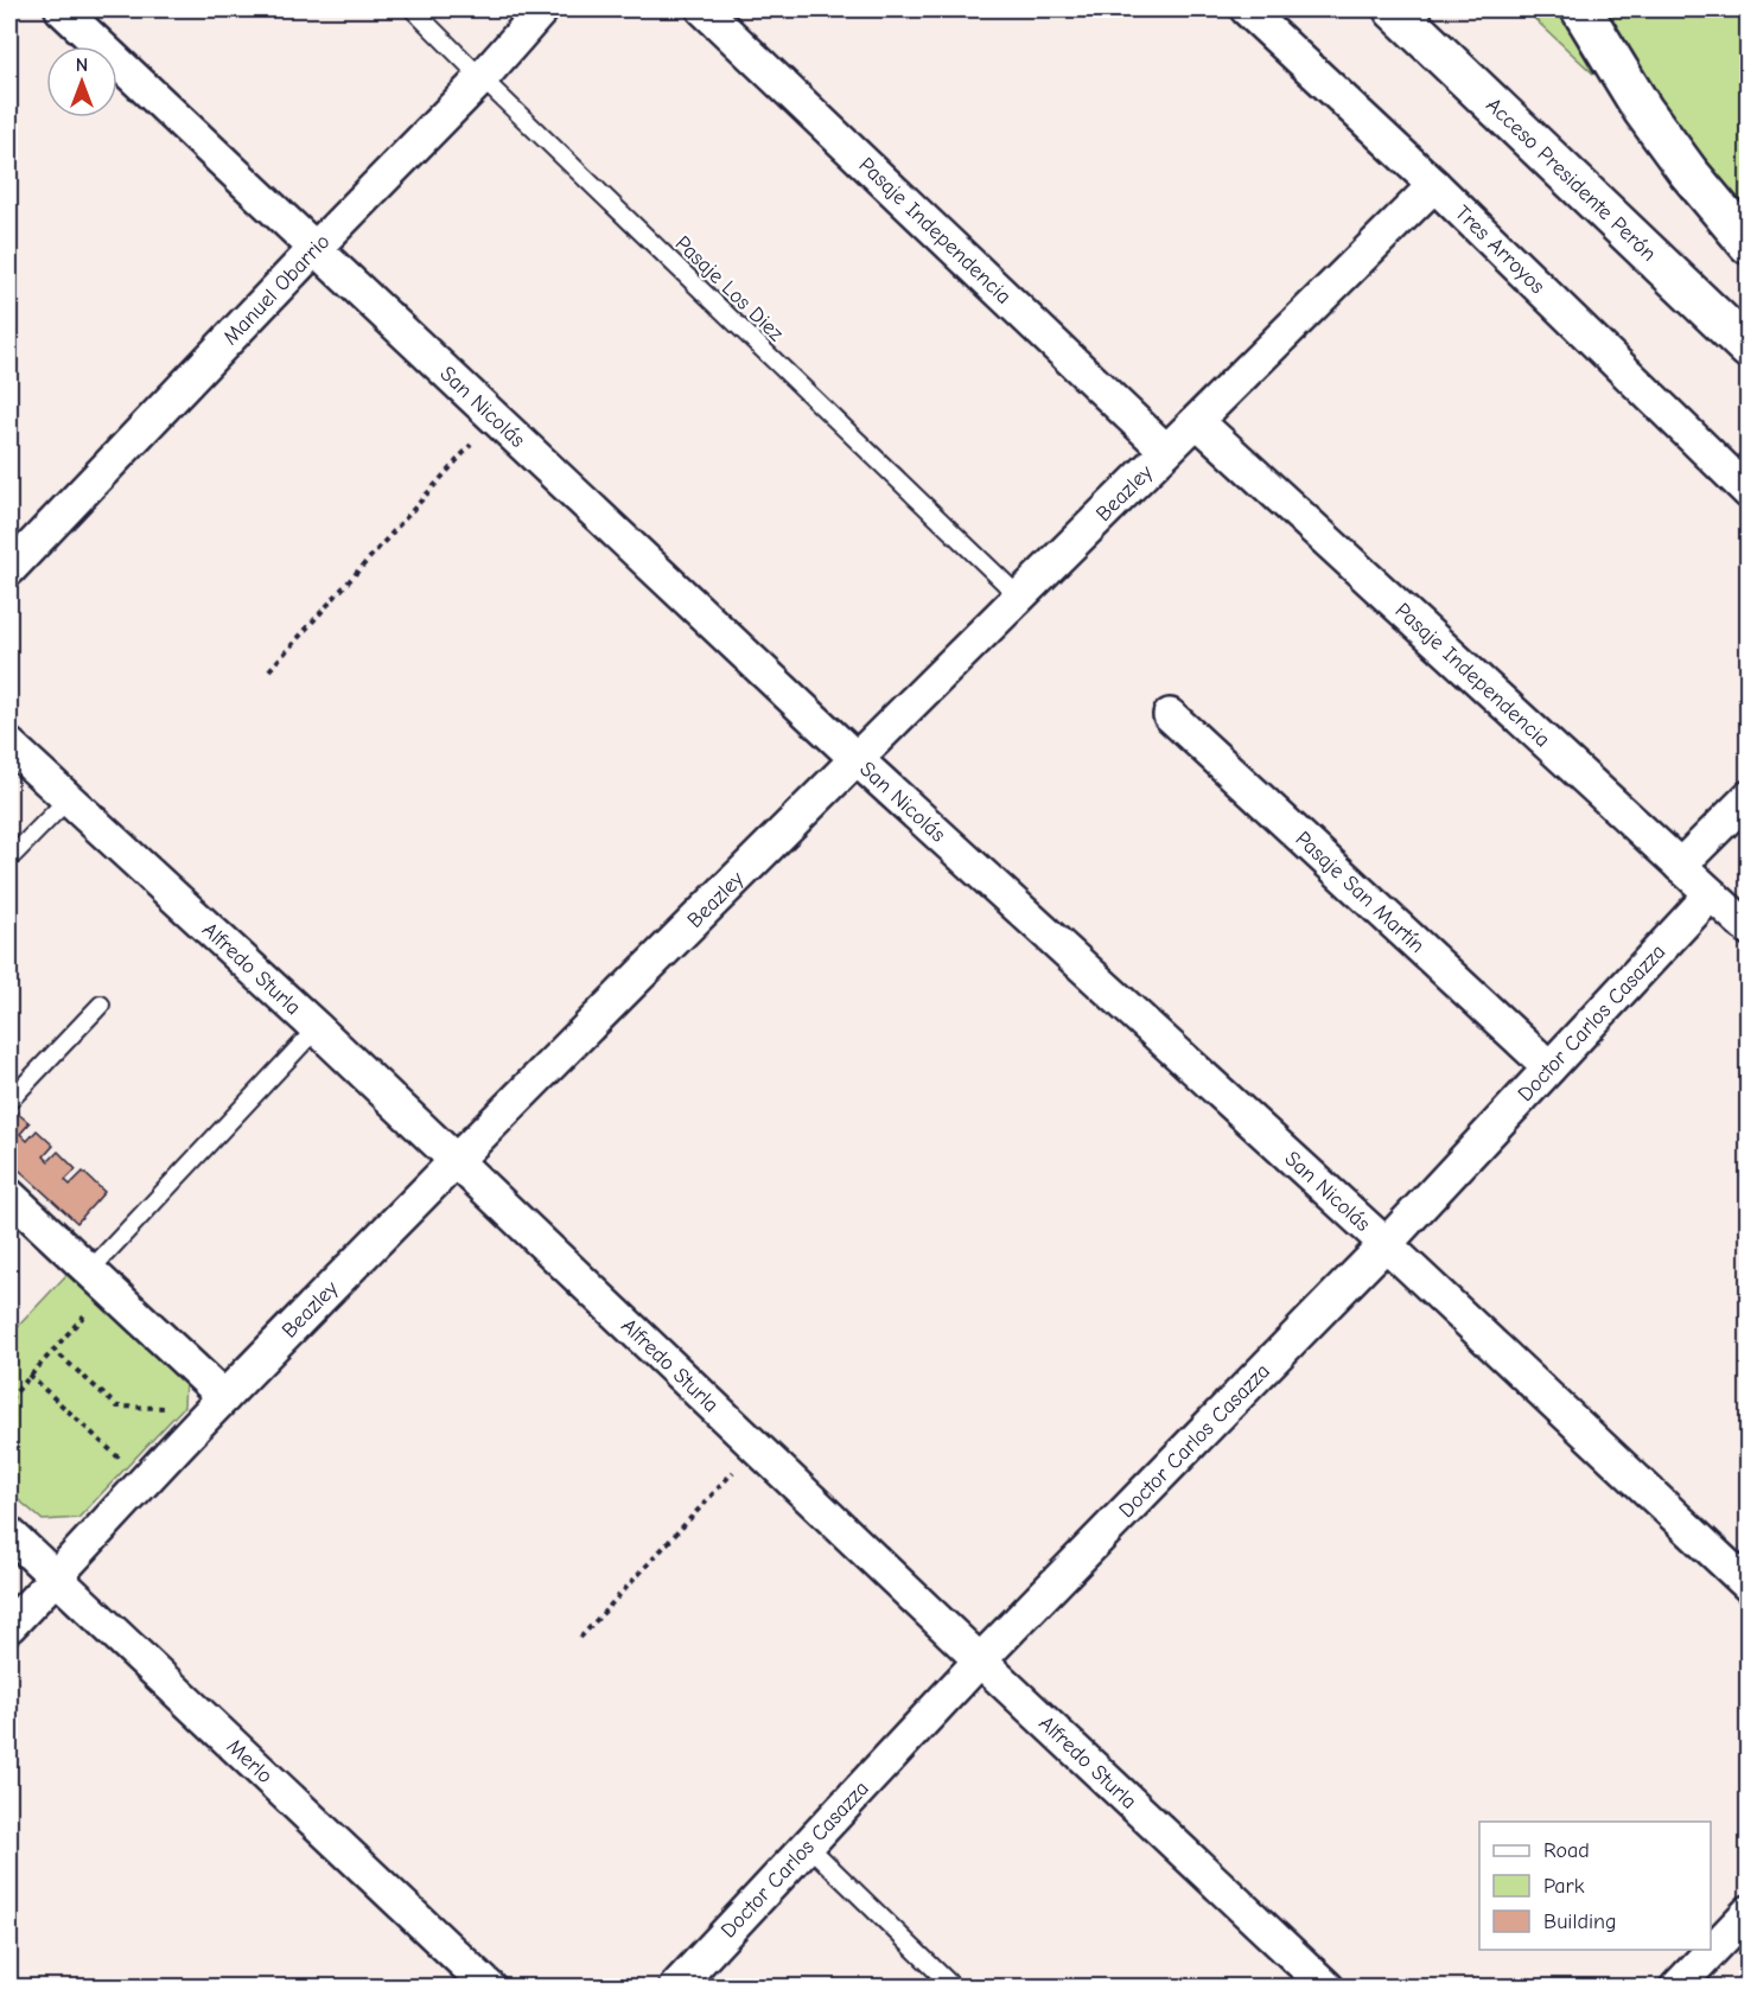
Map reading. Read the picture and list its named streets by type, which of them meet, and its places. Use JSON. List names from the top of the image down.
{
  "streets": {
    "highway": ["Acceso Presidente Perón"],
    "street": [
      "Pasaje Independencia",
      "Tres Arroyos",
      "Manuel Obarrio",
      "San Nicolás",
      "Beazley",
      "Pasaje San Martín",
      "Alfredo Sturla",
      "Doctor Carlos Casazza",
      "Merlo"
    ],
    "lane": ["Pasaje Los Diez"]
  },
  "crossings": [
    ["Pasaje Independencia", "Beazley"],
    ["Pasaje Independencia", "Doctor Carlos Casazza"],
    ["Tres Arroyos", "Beazley"],
    ["Pasaje Los Diez", "Manuel Obarrio"],
    ["Pasaje Los Diez", "Beazley"],
    ["Manuel Obarrio", "San Nicolás"],
    ["San Nicolás", "Beazley"],
    ["San Nicolás", "Doctor Carlos Casazza"],
    ["Beazley", "Alfredo Sturla"],
    ["Beazley", "Merlo"],
    ["Pasaje San Martín", "Doctor Carlos Casazza"],
    ["Alfredo Sturla", "Doctor Carlos Casazza"]
  ],
  "legend": ["Road", "Park", "Building"],
  "north": "top"
}
